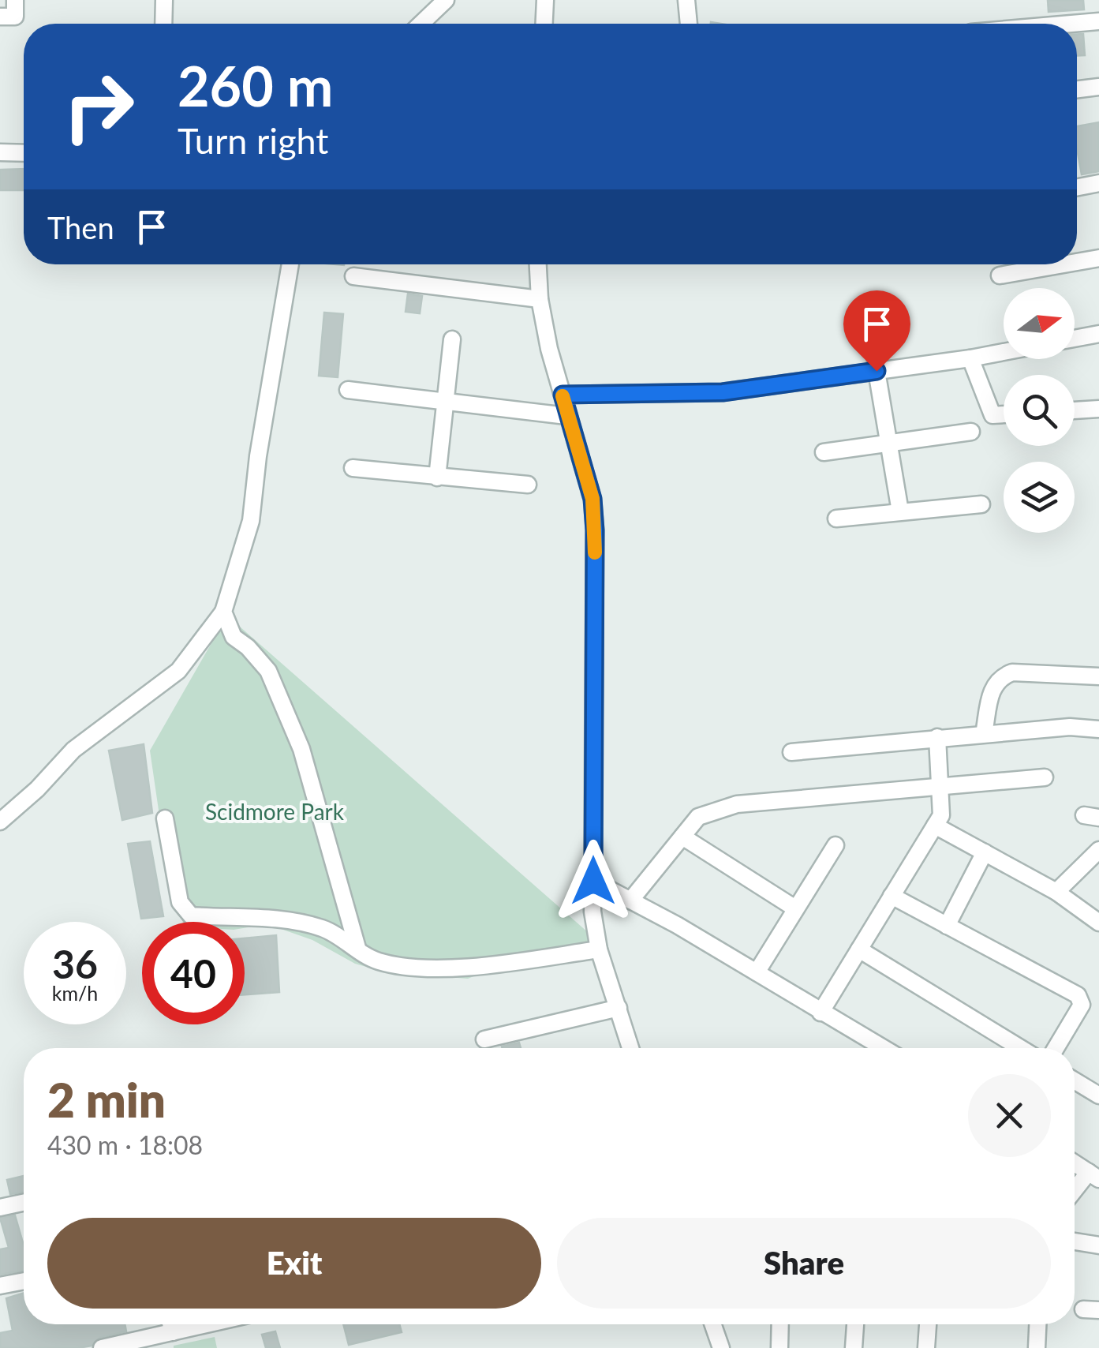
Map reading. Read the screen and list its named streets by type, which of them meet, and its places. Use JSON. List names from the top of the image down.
{
  "parks": ["Scidmore Park"],
  "north": "right",
  "page": {
    "turn": ["260 m", "Turn right"],
    "then": "Then",
    "speed": "36 km/h",
    "limit": "40",
    "heading": ["2 min", "430 m · 18:08"],
    "buttons": ["Exit", "Share"]
  }
}
